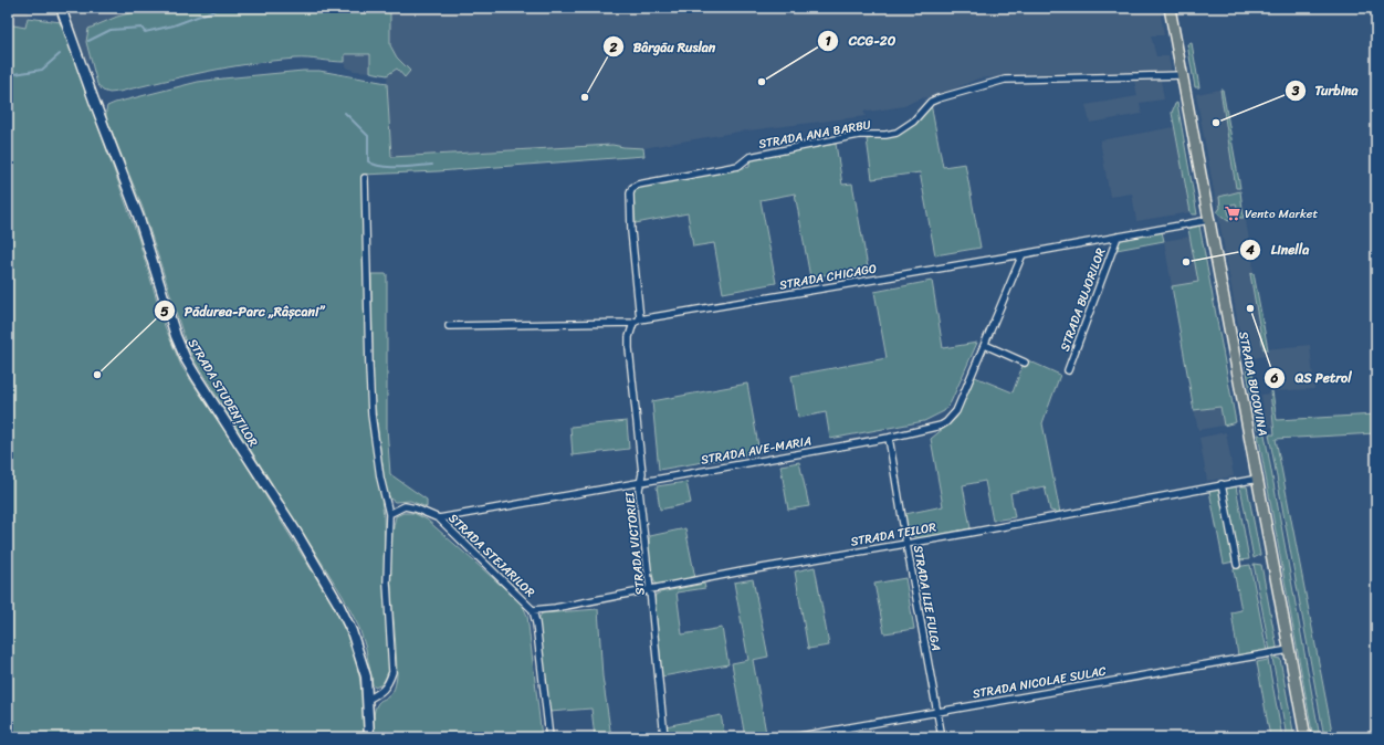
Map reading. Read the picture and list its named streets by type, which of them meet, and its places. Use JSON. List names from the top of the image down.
{
  "streets": {
    "main road": ["STRADA BUCOVINA", "STRADA STUDENȚILOR"],
    "street": [
      "STRADA ANA BARBU",
      "STRADA CHICAGO",
      "STRADA BUJORILOR",
      "STRADA AVE-MARIA",
      "STRADA TEILOR",
      "STRADA VICTORIEI",
      "STRADA STEJARILOR",
      "STRADA ILIE FULGA",
      "STRADA NICOLAE SULAC"
    ]
  },
  "crossings": [
    ["STRADA ANA BARBU", "STRADA BUCOVINA"],
    ["STRADA ANA BARBU", "STRADA VICTORIEI"],
    ["STRADA CHICAGO", "STRADA BUJORILOR"],
    ["STRADA CHICAGO", "STRADA BUCOVINA"],
    ["STRADA CHICAGO", "STRADA AVE-MARIA"],
    ["STRADA CHICAGO", "STRADA VICTORIEI"],
    ["STRADA BUCOVINA", "STRADA TEILOR"],
    ["STRADA BUCOVINA", "STRADA NICOLAE SULAC"],
    ["STRADA AVE-MARIA", "STRADA VICTORIEI"],
    ["STRADA AVE-MARIA", "STRADA STEJARILOR"],
    ["STRADA AVE-MARIA", "STRADA ILIE FULGA"],
    ["STRADA TEILOR", "STRADA VICTORIEI"],
    ["STRADA TEILOR", "STRADA STEJARILOR"],
    ["STRADA TEILOR", "STRADA ILIE FULGA"],
    ["STRADA ILIE FULGA", "STRADA NICOLAE SULAC"]
  ],
  "places": {
    "other": [
      "CCG-20",
      "Bârgău Ruslan",
      "Turbina",
      "Linella",
      "QS Petrol",
      "Pădurea-Parc „Râșcani”"
    ],
    "supermarket": ["Vento Market"]
  }
}
